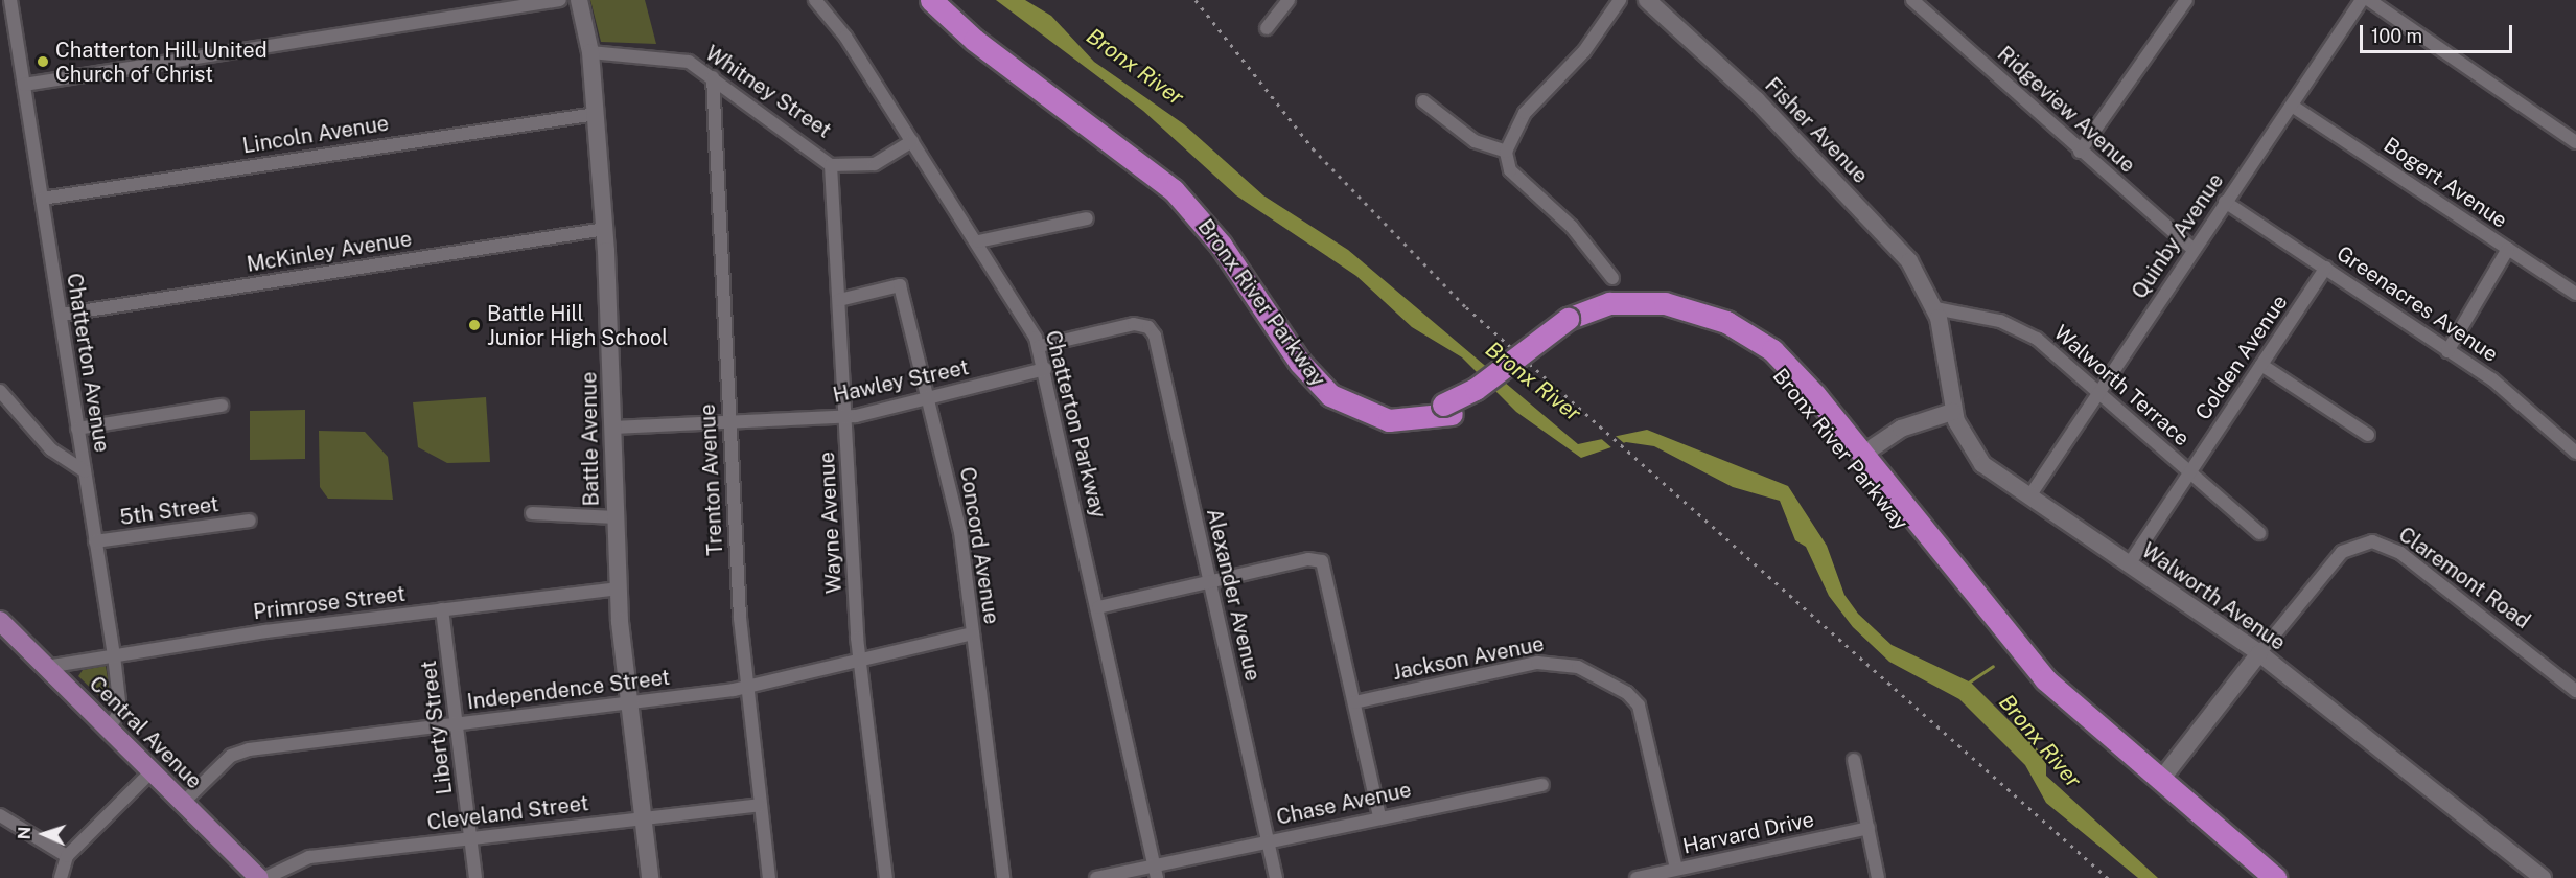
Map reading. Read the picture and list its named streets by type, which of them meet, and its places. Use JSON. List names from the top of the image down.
{
  "streets": {
    "highway": ["Bronx River Parkway"],
    "main road": ["Central Avenue"],
    "street": [
      "Whitney Street",
      "Ridgeview Avenue",
      "Fisher Avenue",
      "Lincoln Avenue",
      "Bogert Avenue",
      "Quinby Avenue",
      "McKinley Avenue",
      "Greenacres Avenue",
      "Colden Avenue",
      "Chatterton Avenue",
      "Hawley Street",
      "Walworth Terrace",
      "Chatterton Parkway",
      "Battle Avenue",
      "Trenton Avenue",
      "5th Street",
      "Wayne Avenue",
      "Concord Avenue",
      "Claremont Road",
      "Alexander Avenue",
      "Walworth Avenue",
      "Primrose Street",
      "Jackson Avenue",
      "Independence Street",
      "Liberty Street",
      "Chase Avenue",
      "Cleveland Street",
      "Harvard Drive"
    ]
  },
  "crossings": [
    ["Whitney Street", "Chatterton Parkway"],
    ["Whitney Street", "Battle Avenue"],
    ["Whitney Street", "Trenton Avenue"],
    ["Whitney Street", "Wayne Avenue"],
    ["Ridgeview Avenue", "Quinby Avenue"],
    ["Fisher Avenue", "Walworth Terrace"],
    ["Fisher Avenue", "Walworth Avenue"],
    ["Lincoln Avenue", "Chatterton Avenue"],
    ["Lincoln Avenue", "Battle Avenue"],
    ["Bogert Avenue", "Quinby Avenue"],
    ["Quinby Avenue", "Greenacres Avenue"],
    ["Quinby Avenue", "Walworth Terrace"],
    ["Quinby Avenue", "Walworth Avenue"],
    ["McKinley Avenue", "Chatterton Avenue"],
    ["McKinley Avenue", "Battle Avenue"],
    ["Bronx River Parkway", "Claremont Road"],
    ["Greenacres Avenue", "Colden Avenue"],
    ["Colden Avenue", "Walworth Terrace"],
    ["Colden Avenue", "Walworth Avenue"],
    ["Chatterton Avenue", "5th Street"],
    ["Chatterton Avenue", "Primrose Street"],
    ["Chatterton Avenue", "Central Avenue"],
    ["Hawley Street", "Chatterton Parkway"],
    ["Hawley Street", "Battle Avenue"],
    ["Hawley Street", "Trenton Avenue"],
    ["Hawley Street", "Wayne Avenue"],
    ["Hawley Street", "Concord Avenue"],
    ["Walworth Terrace", "Walworth Avenue"],
    ["Chatterton Parkway", "Alexander Avenue"],
    ["Chatterton Parkway", "Chase Avenue"],
    ["Battle Avenue", "Primrose Street"],
    ["Battle Avenue", "Independence Street"],
    ["Battle Avenue", "Cleveland Street"],
    ["Trenton Avenue", "Independence Street"],
    ["Trenton Avenue", "Cleveland Street"],
    ["Wayne Avenue", "Concord Avenue"],
    ["Wayne Avenue", "Independence Street"],
    ["Concord Avenue", "Independence Street"],
    ["Claremont Road", "Walworth Avenue"],
    ["Alexander Avenue", "Chase Avenue"],
    ["Primrose Street", "Liberty Street"],
    ["Primrose Street", "Central Avenue"],
    ["Jackson Avenue", "Harvard Drive"],
    ["Independence Street", "Liberty Street"],
    ["Independence Street", "Central Avenue"],
    ["Liberty Street", "Cleveland Street"]
  ],
  "water": ["Bronx River"],
  "places": ["Chatterton Hill United Church of Christ", "Battle Hill Junior High School"],
  "scale_bar": "100 m",
  "north": "left"
}
